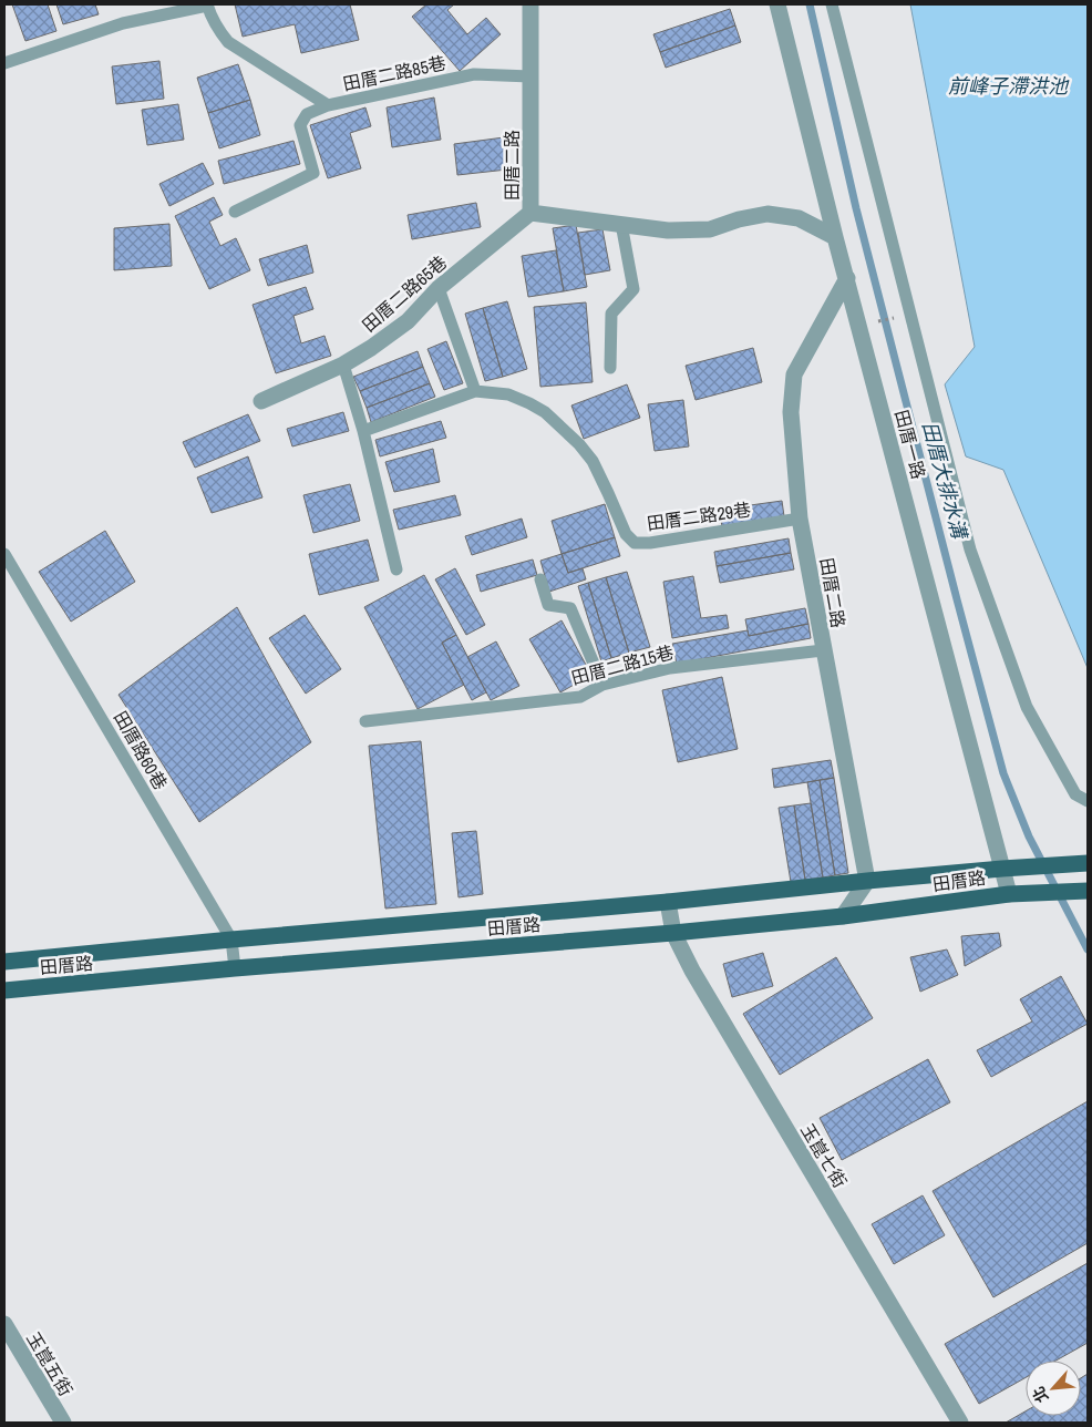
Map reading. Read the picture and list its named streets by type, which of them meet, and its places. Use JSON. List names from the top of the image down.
{
  "streets": {
    "main road": ["田厝路"],
    "street": [
      "田厝二路",
      "田厝二路65巷",
      "田厝一路",
      "玉崑七街",
      "玉崑五街"
    ],
    "lane": [
      "田厝二路85巷",
      "田厝二路29巷",
      "田厝二路15巷",
      "田厝路60巷"
    ]
  },
  "crossings": [
    ["田厝二路85巷", "田厝二路"],
    ["田厝二路", "田厝二路65巷"],
    ["田厝二路", "田厝一路"],
    ["田厝二路", "田厝二路29巷"],
    ["田厝二路", "田厝二路15巷"],
    ["田厝二路", "田厝路"],
    ["田厝一路", "田厝路"],
    ["田厝路60巷", "田厝路"],
    ["田厝路", "玉崑七街"]
  ],
  "water": ["前峰子滯洪池", "田厝大排水溝"],
  "north": "bottom left"
}
